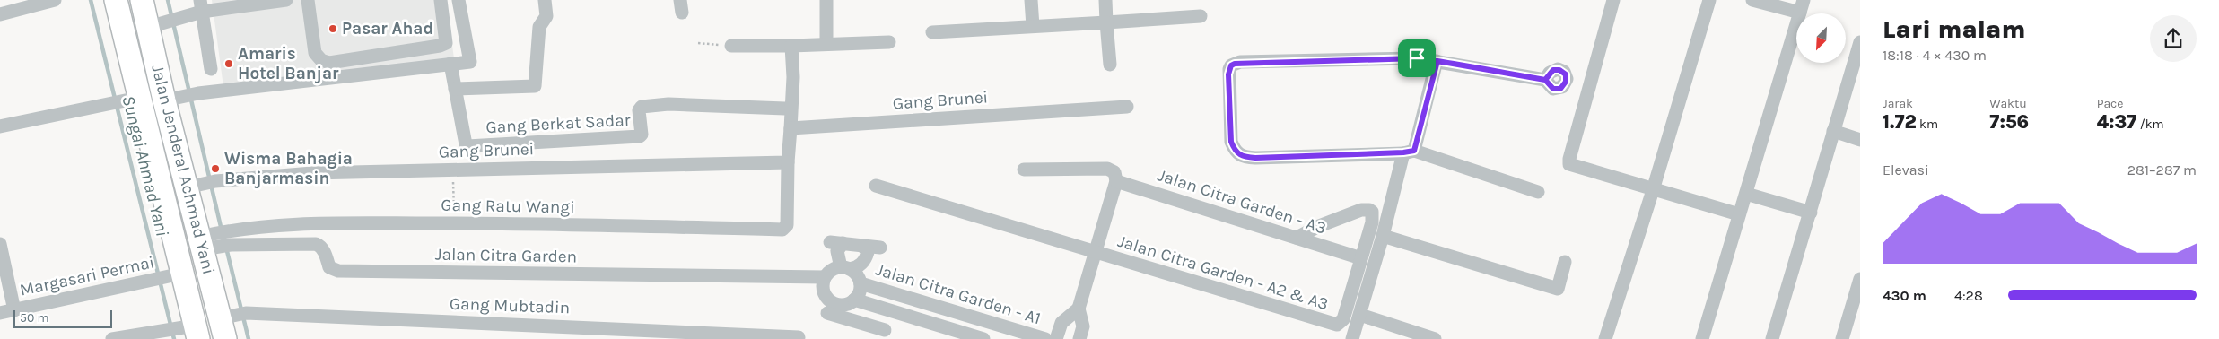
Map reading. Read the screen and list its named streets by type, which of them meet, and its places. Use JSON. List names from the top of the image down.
{
  "streets": {
    "highway": ["Jalan Jenderal Achmad Yani"],
    "street": [
      "Gang Brunei",
      "Gang Berkat Sadar",
      "Jalan Citra Garden - A3",
      "Gang Ratu Wangi",
      "Jalan Citra Garden",
      "Jalan Citra Garden - A2 & A3",
      "Margasari Permai",
      "Jalan Citra Garden - A1",
      "Gang Mubtadin"
    ]
  },
  "crossings": [
    ["Gang Brunei", "Jalan Jenderal Achmad Yani"],
    ["Gang Brunei", "Gang Ratu Wangi"],
    ["Jalan Jenderal Achmad Yani", "Gang Ratu Wangi"],
    ["Jalan Jenderal Achmad Yani", "Jalan Citra Garden"],
    ["Jalan Jenderal Achmad Yani", "Margasari Permai"],
    ["Jalan Jenderal Achmad Yani", "Gang Mubtadin"],
    ["Jalan Citra Garden - A3", "Jalan Citra Garden - A2 & A3"],
    ["Gang Ratu Wangi", "Jalan Citra Garden"],
    ["Jalan Citra Garden", "Jalan Citra Garden - A1"]
  ],
  "water": ["Sungai Ahmad Yani"],
  "places": ["Pasar Ahad", "Amaris Hotel Banjar", "Wisma Bahagia Banjarmasin"],
  "scale_bar": "50 m",
  "north": "bottom left",
  "page": {
    "heading": ["Lari malam", "18:18 · 4 × 430 m"],
    "stats": [
      ["Jarak", "1.72 km"],
      ["Waktu", "7:56"],
      ["Pace", "4:37 /km"]
    ],
    "chart": ["Elevasi", "281–287 m"],
    "list": [
      {
        "name": "430 m",
        "note": "4:28"
      }
    ],
    "scale": "50 m"
  }
}
